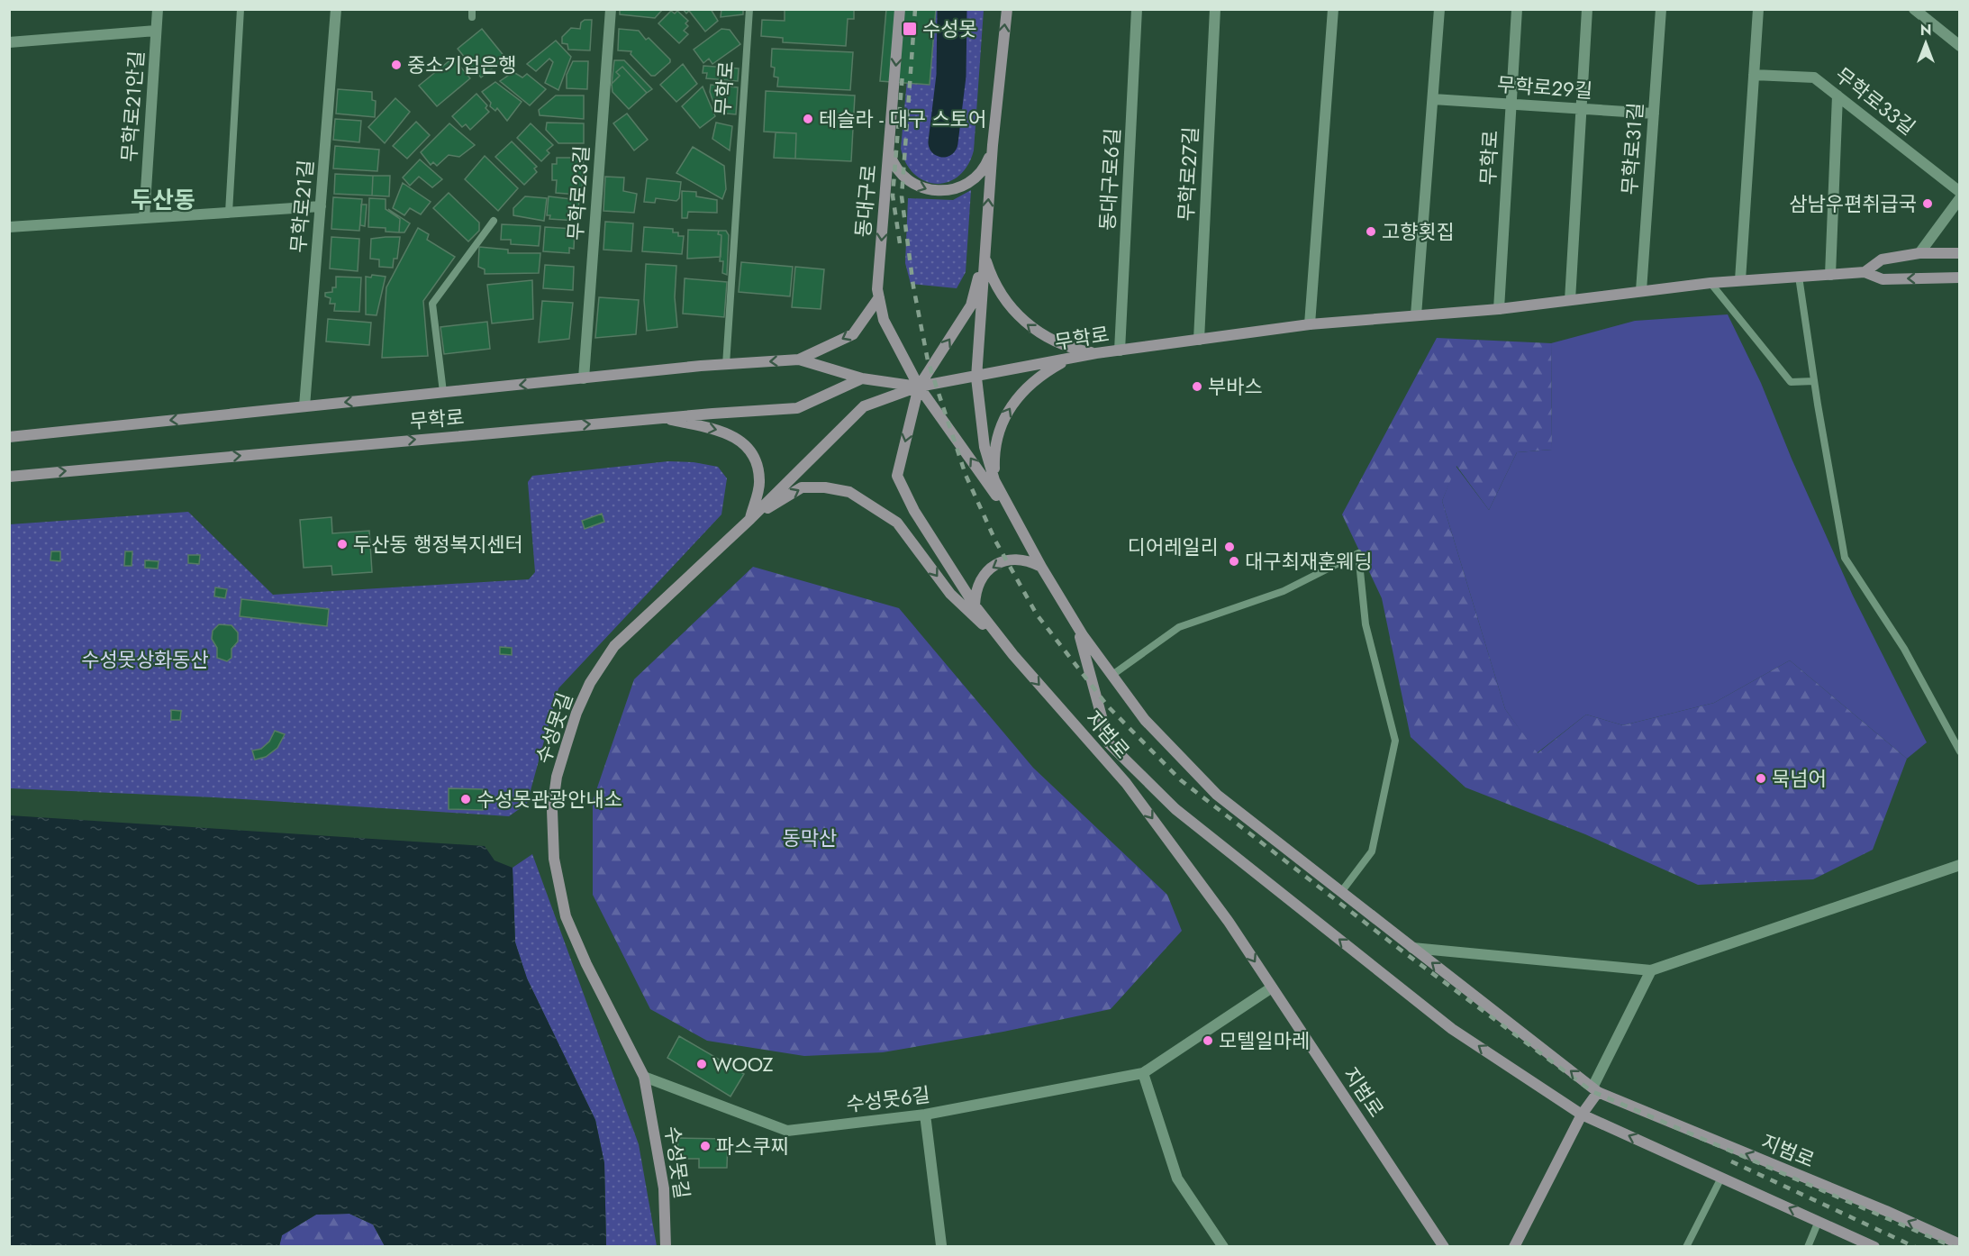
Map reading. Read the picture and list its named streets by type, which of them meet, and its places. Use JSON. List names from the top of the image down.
{
  "streets": {
    "main road": [
      "무학로",
      "동대구로",
      "수성못길",
      "지범로"
    ],
    "street": [
      "무학로29길",
      "무학로33길",
      "무학로21안길",
      "무학로31길",
      "무학로27길",
      "동대구로6길",
      "무학로23길",
      "무학로21길",
      "수성못6길"
    ]
  },
  "crossings": [
    ["무학로29길", "무학로"],
    ["무학로29길", "무학로31길"],
    ["무학로", "무학로31길"],
    ["무학로", "무학로27길"],
    ["무학로", "동대구로6길"],
    ["무학로", "무학로23길"],
    ["무학로", "동대구로"],
    ["무학로", "무학로21길"],
    ["무학로", "수성못길"],
    ["무학로", "지범로"],
    ["동대구로", "수성못길"],
    ["동대구로", "지범로"],
    ["수성못길", "지범로"],
    ["수성못길", "수성못6길"],
    ["지범로", "수성못6길"]
  ],
  "one_way": ["동대구로"],
  "districts": ["두산동"],
  "parks": ["수성못상화동산", "동막산"],
  "places": {
    "transit": ["수성못"],
    "other": [
      "중소기업은행",
      "테슬라 - 대구 스토어",
      "삼남우편취급국",
      "고향횟집",
      "부바스",
      "두산동 행정복지센터",
      "디어레일리",
      "대구최재훈웨딩",
      "묵넘어",
      "수성못관광안내소",
      "모텔일마레",
      "WOOZ",
      "파스쿠찌"
    ]
  },
  "north": "top"
}
